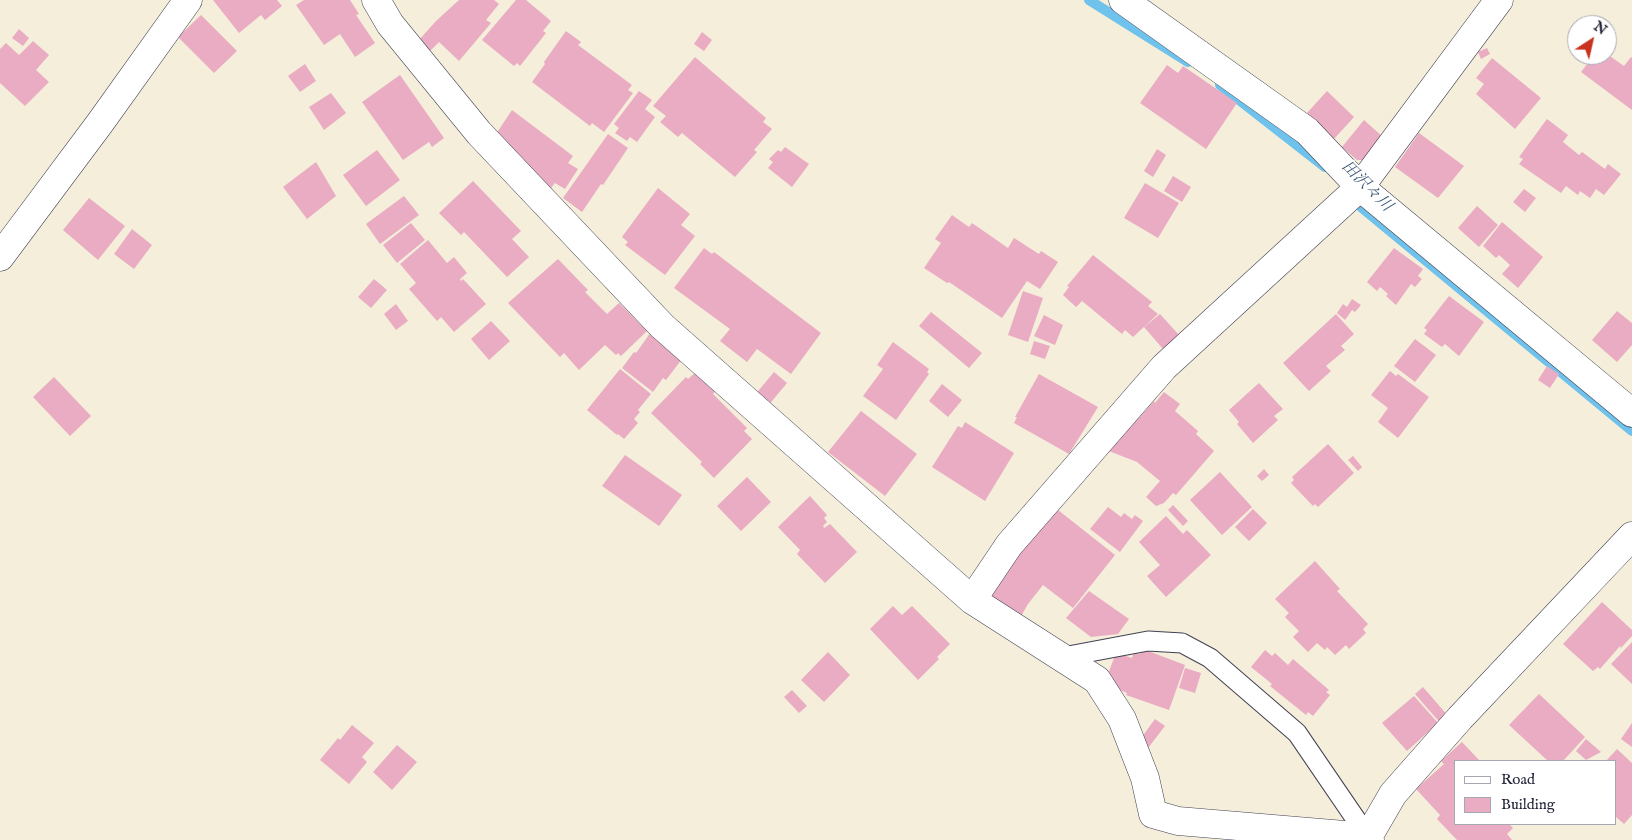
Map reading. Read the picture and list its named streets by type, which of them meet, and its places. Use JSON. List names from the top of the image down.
{
  "water": ["田沢々川"],
  "legend": ["Road", "Building"],
  "north": "top right"
}
